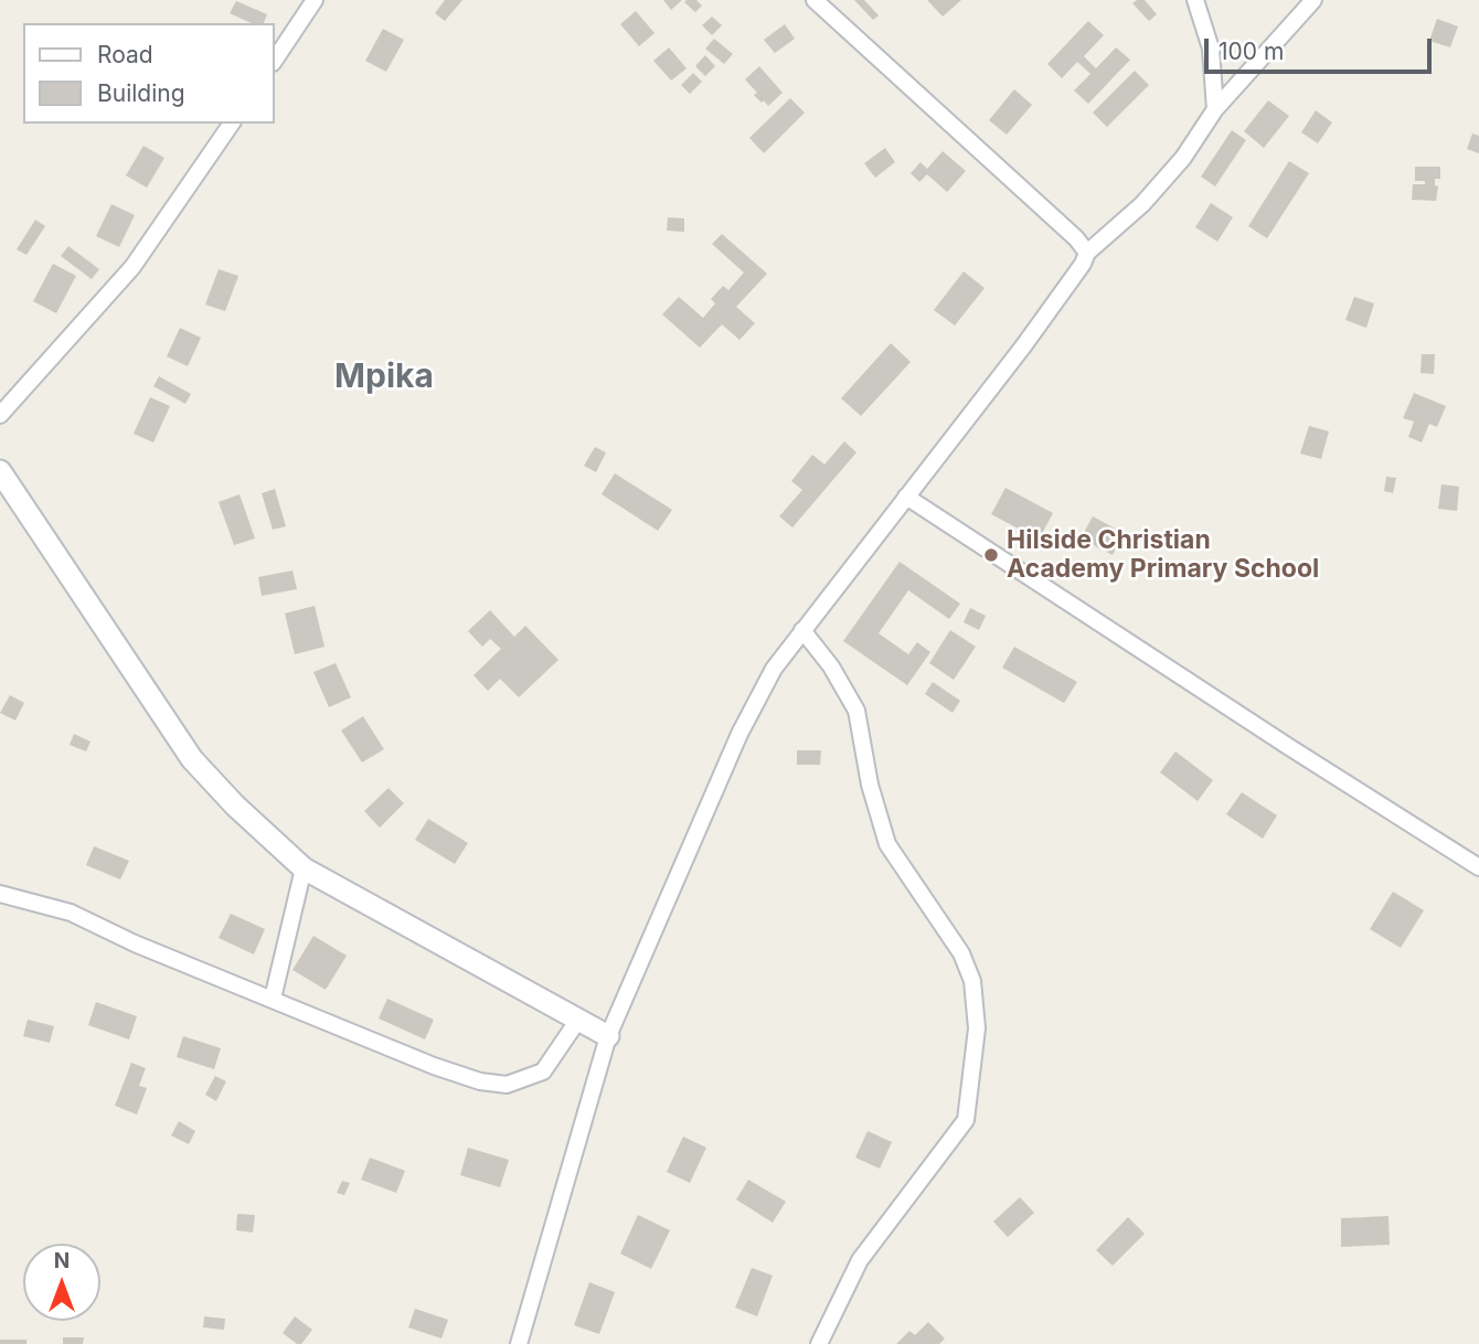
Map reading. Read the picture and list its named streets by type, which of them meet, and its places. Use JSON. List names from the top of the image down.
{
  "districts": ["Mpika"],
  "places": ["Hilside Christian Academy Primary School"],
  "legend": ["Road", "Building"],
  "scale_bar": "100 m",
  "north": "top"
}
